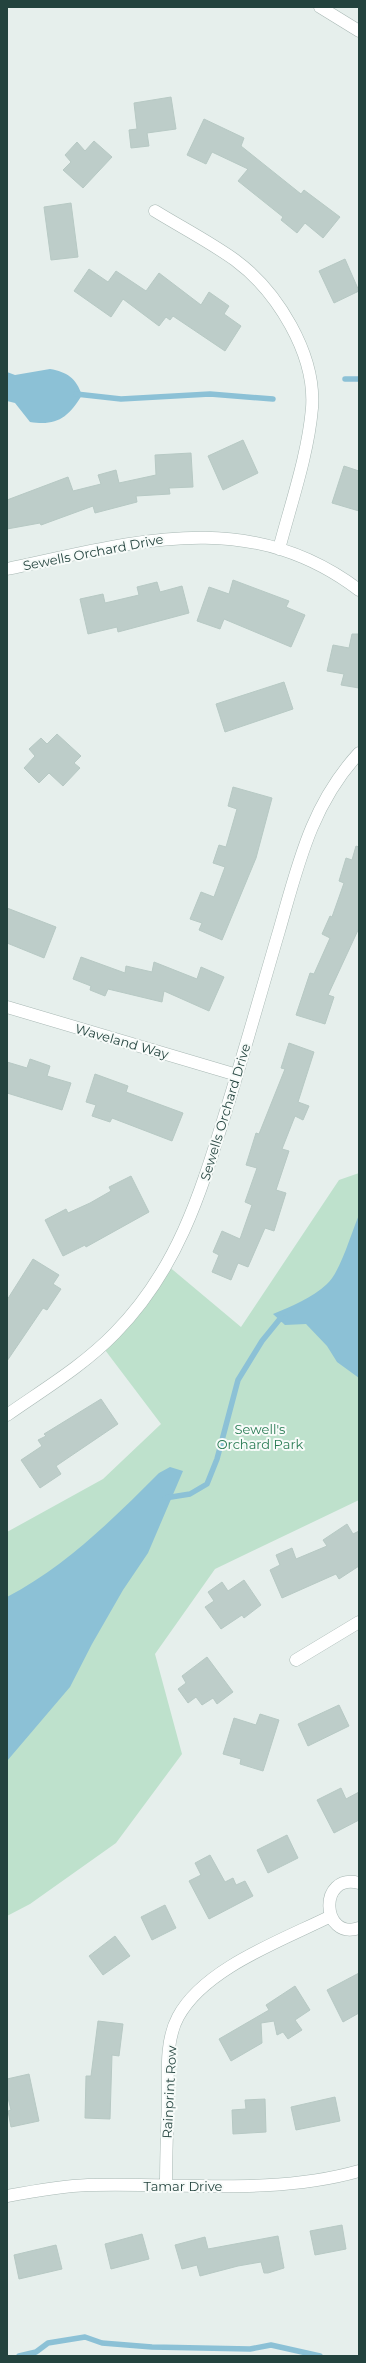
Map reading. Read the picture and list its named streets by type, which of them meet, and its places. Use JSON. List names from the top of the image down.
{
  "streets": {
    "street": [
      "Sewells Orchard Drive",
      "Waveland Way",
      "Rainprint Row",
      "Tamar Drive"
    ]
  },
  "crossings": [
    ["Sewells Orchard Drive", "Waveland Way"],
    ["Rainprint Row", "Tamar Drive"]
  ],
  "parks": ["Sewell's Orchard Park"]
}
